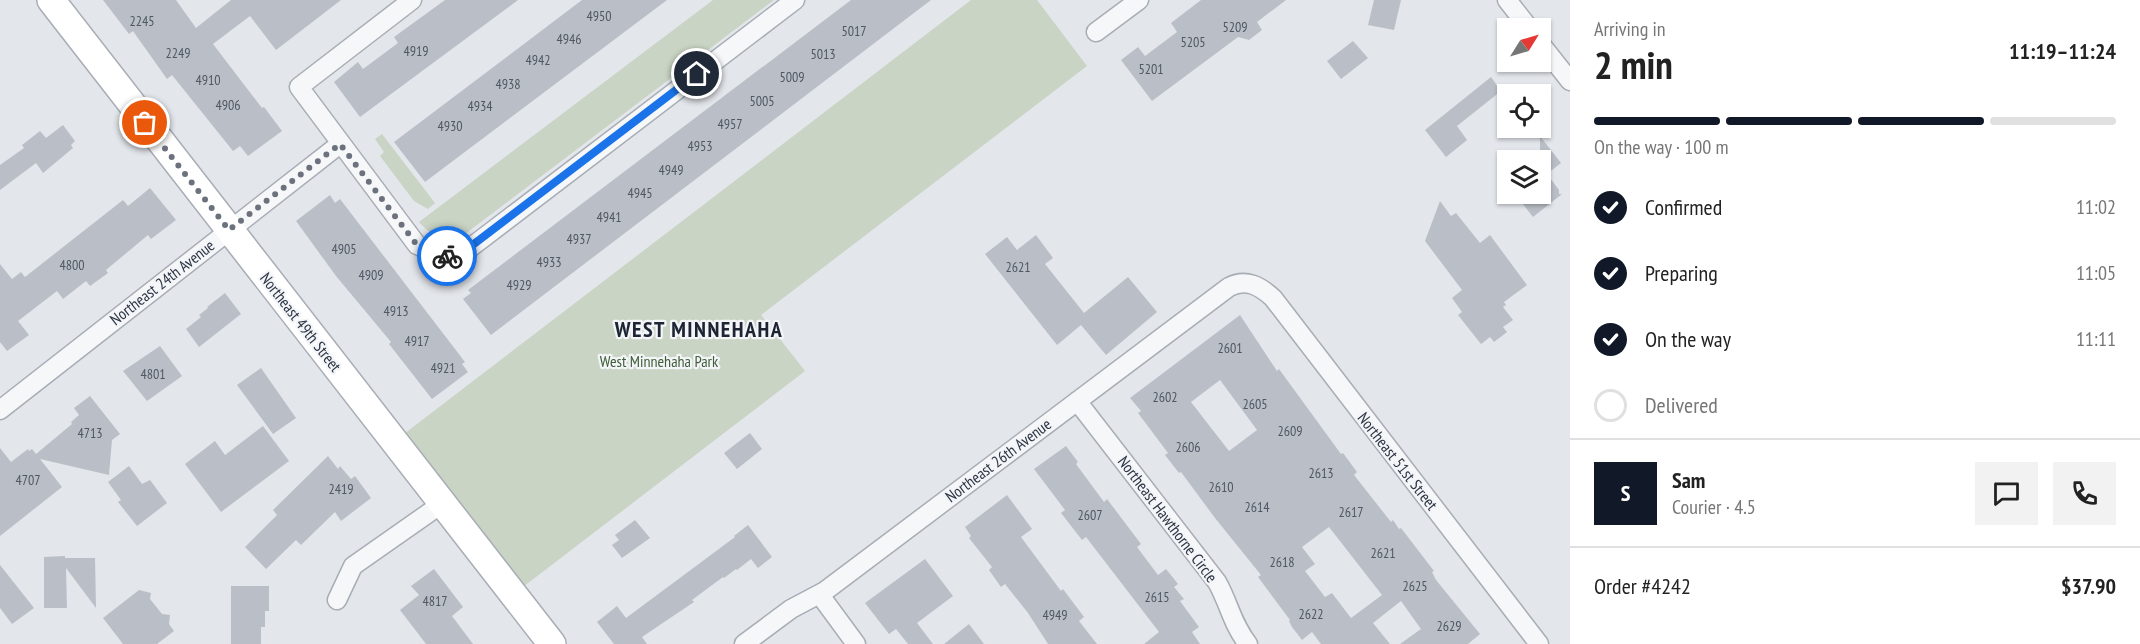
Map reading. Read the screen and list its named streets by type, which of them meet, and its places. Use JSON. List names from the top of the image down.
{
  "streets": {
    "street": [
      "Northeast 24th Avenue",
      "Northeast 49th Street",
      "Northeast 26th Avenue",
      "Northeast 51st Street",
      "Northeast Hawthorne Circle"
    ]
  },
  "crossings": [
    ["Northeast 24th Avenue", "Northeast 49th Street"],
    ["Northeast 26th Avenue", "Northeast 51st Street"],
    ["Northeast 26th Avenue", "Northeast Hawthorne Circle"]
  ],
  "districts": ["WEST MINNEHAHA"],
  "parks": ["West Minnehaha Park"],
  "house_numbers": [
    "4950",
    "2245",
    "5209",
    "5017",
    "4946",
    "5205",
    "4919",
    "2249",
    "5013",
    "4942",
    "5201",
    "5009",
    "4910",
    "4938",
    "5005",
    "4906",
    "4934",
    "4957",
    "4930",
    "4953",
    "4949",
    "4945",
    "4941",
    "4937",
    "4905",
    "4933",
    "4800",
    "2621",
    "4909",
    "4929",
    "4913",
    "4917",
    "2601",
    "4921",
    "4801",
    "2602",
    "2605",
    "2609",
    "4713",
    "2606",
    "2613",
    "4707",
    "2610",
    "2419",
    "2614",
    "2617",
    "2607",
    "2621",
    "2618",
    "2625",
    "2615",
    "4817",
    "2622",
    "4949",
    "2629"
  ],
  "north": "top right",
  "page": {
    "heading": ["2 min", "Arriving in", "11:19–11:24"],
    "panel": [
      "Sam",
      "Courier · 4.5",
      "Order #4242",
      "$37.90"
    ],
    "bar": "On the way · 100 m",
    "list": [
      ["Confirmed", "11:02"],
      ["Preparing", "11:05"],
      ["On the way", "11:11"],
      "Delivered"
    ],
    "round": "S"
  }
}
